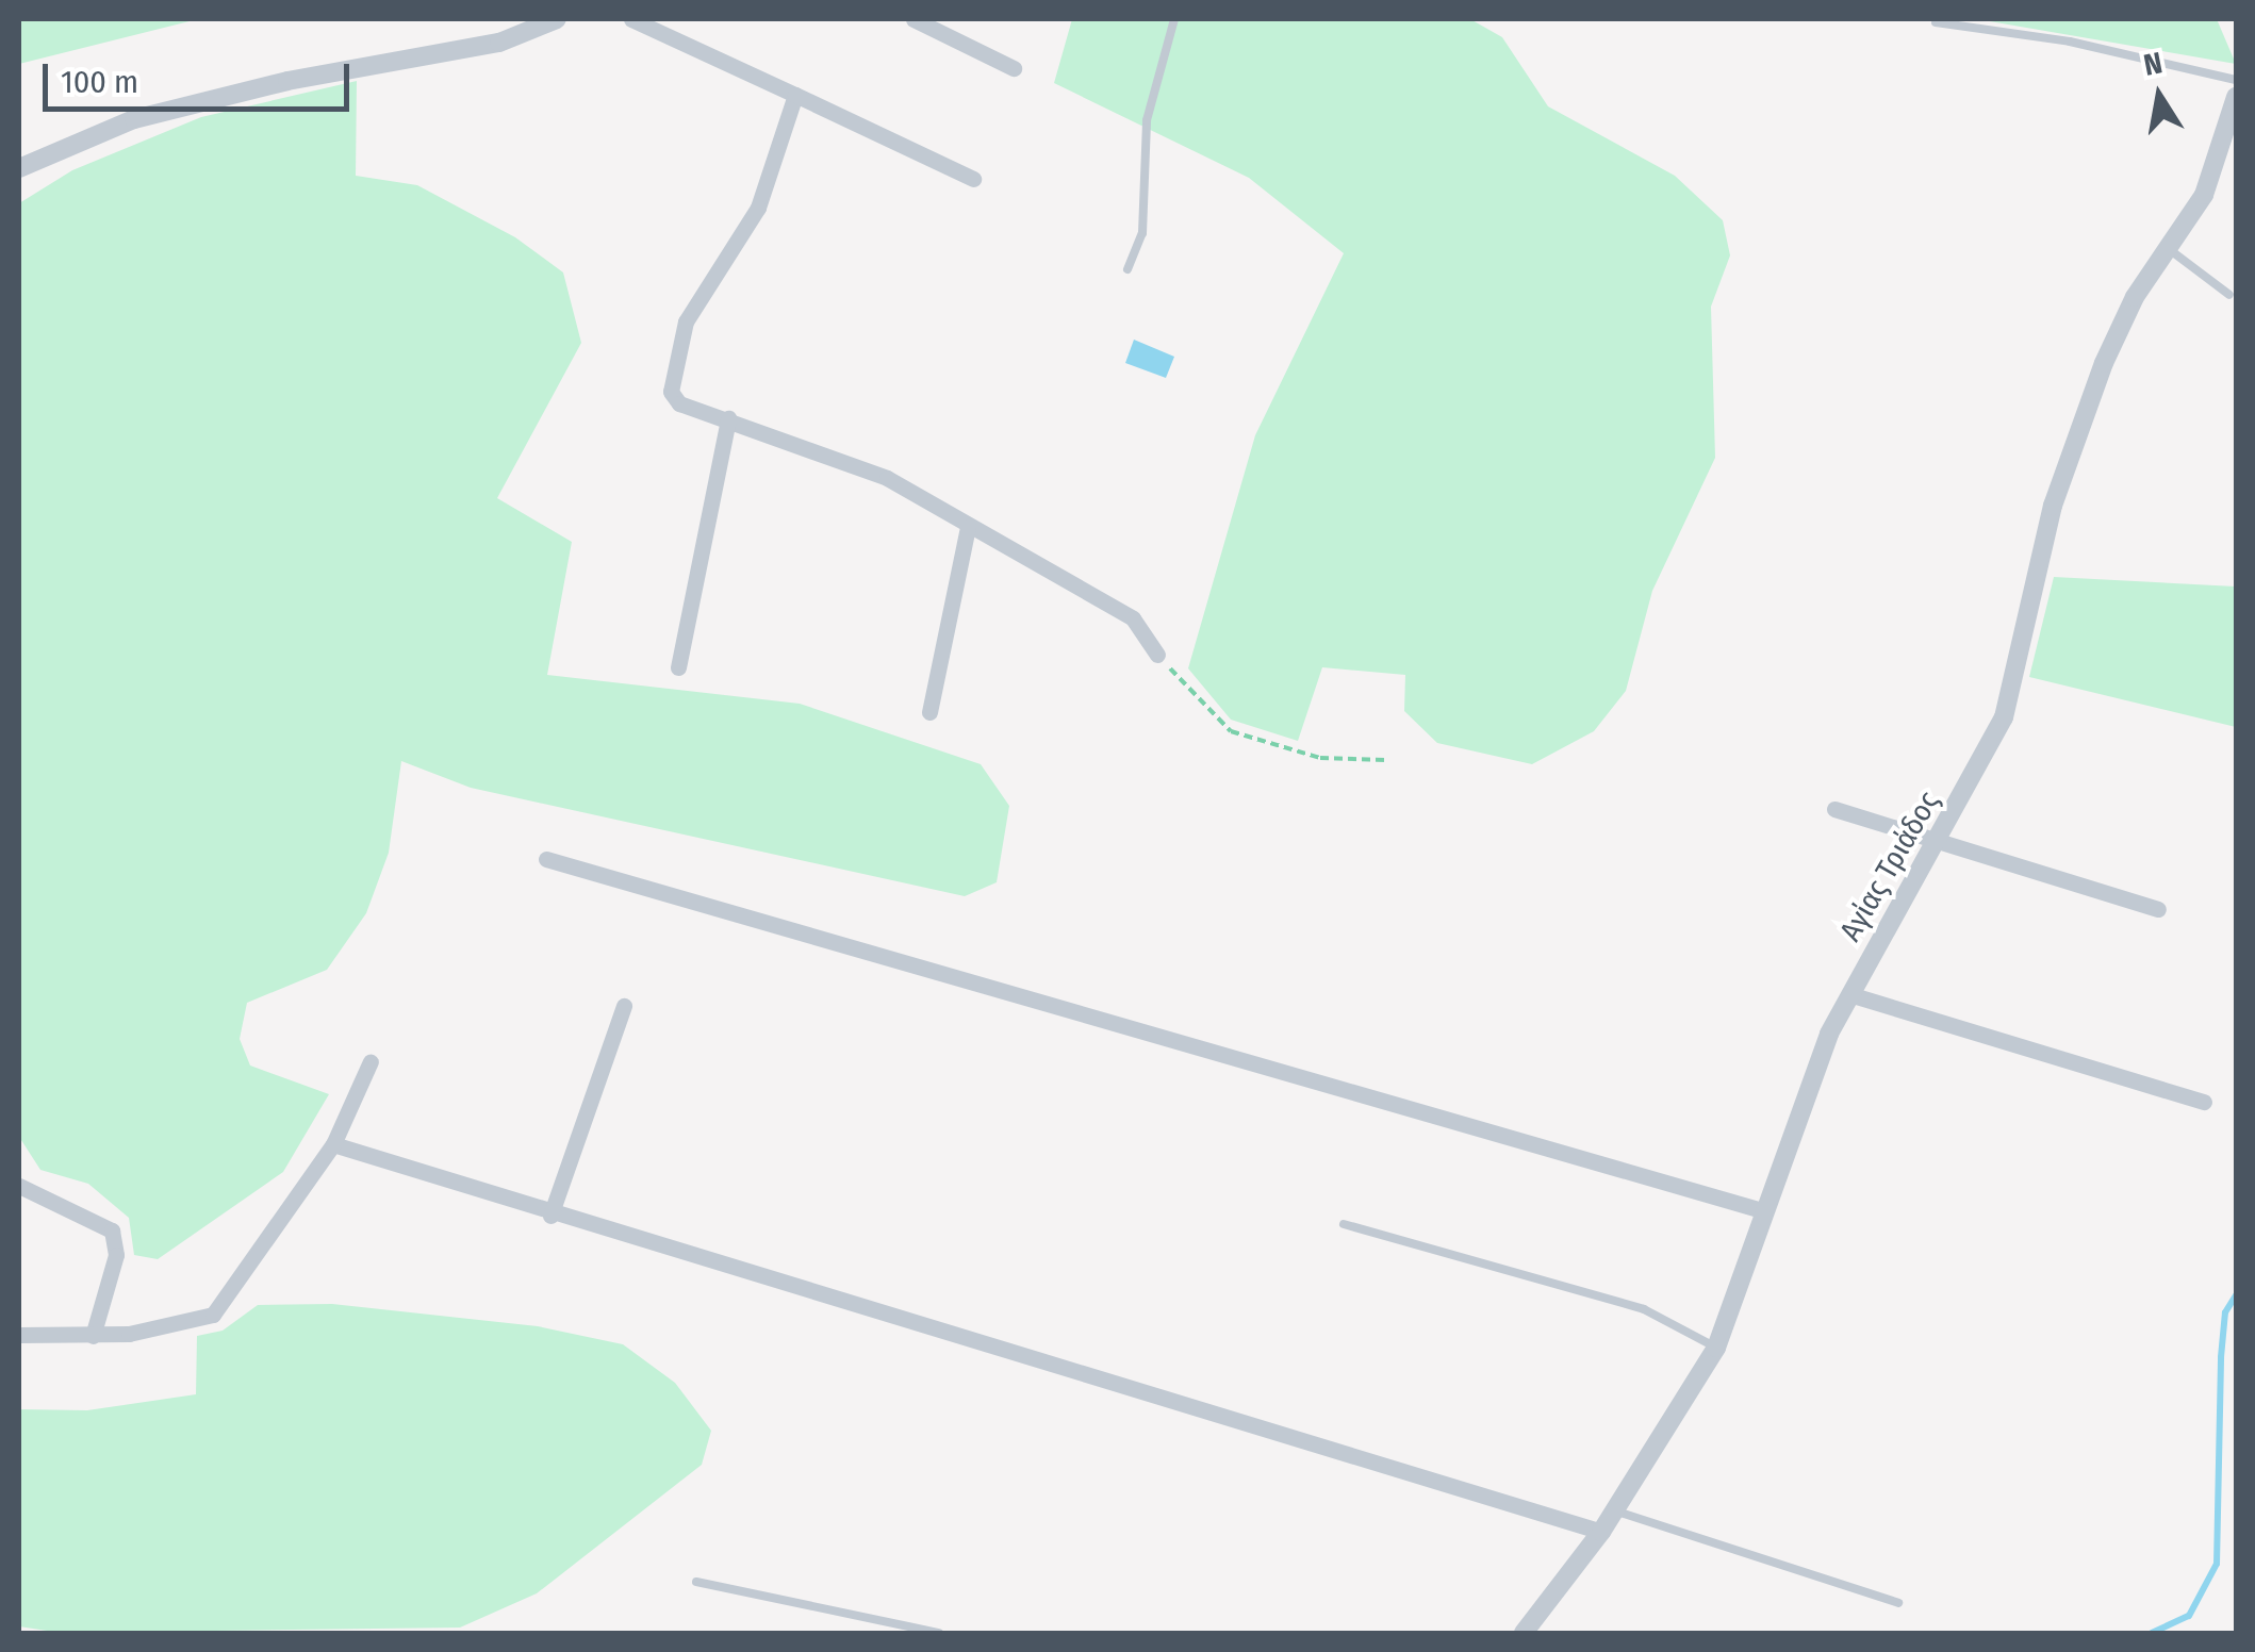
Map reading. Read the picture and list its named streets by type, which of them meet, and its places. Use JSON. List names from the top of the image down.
{
  "streets": {
    "street": ["Αγίας Τριάδος"]
  },
  "scale_bar": "100 m",
  "north": "top"
}
